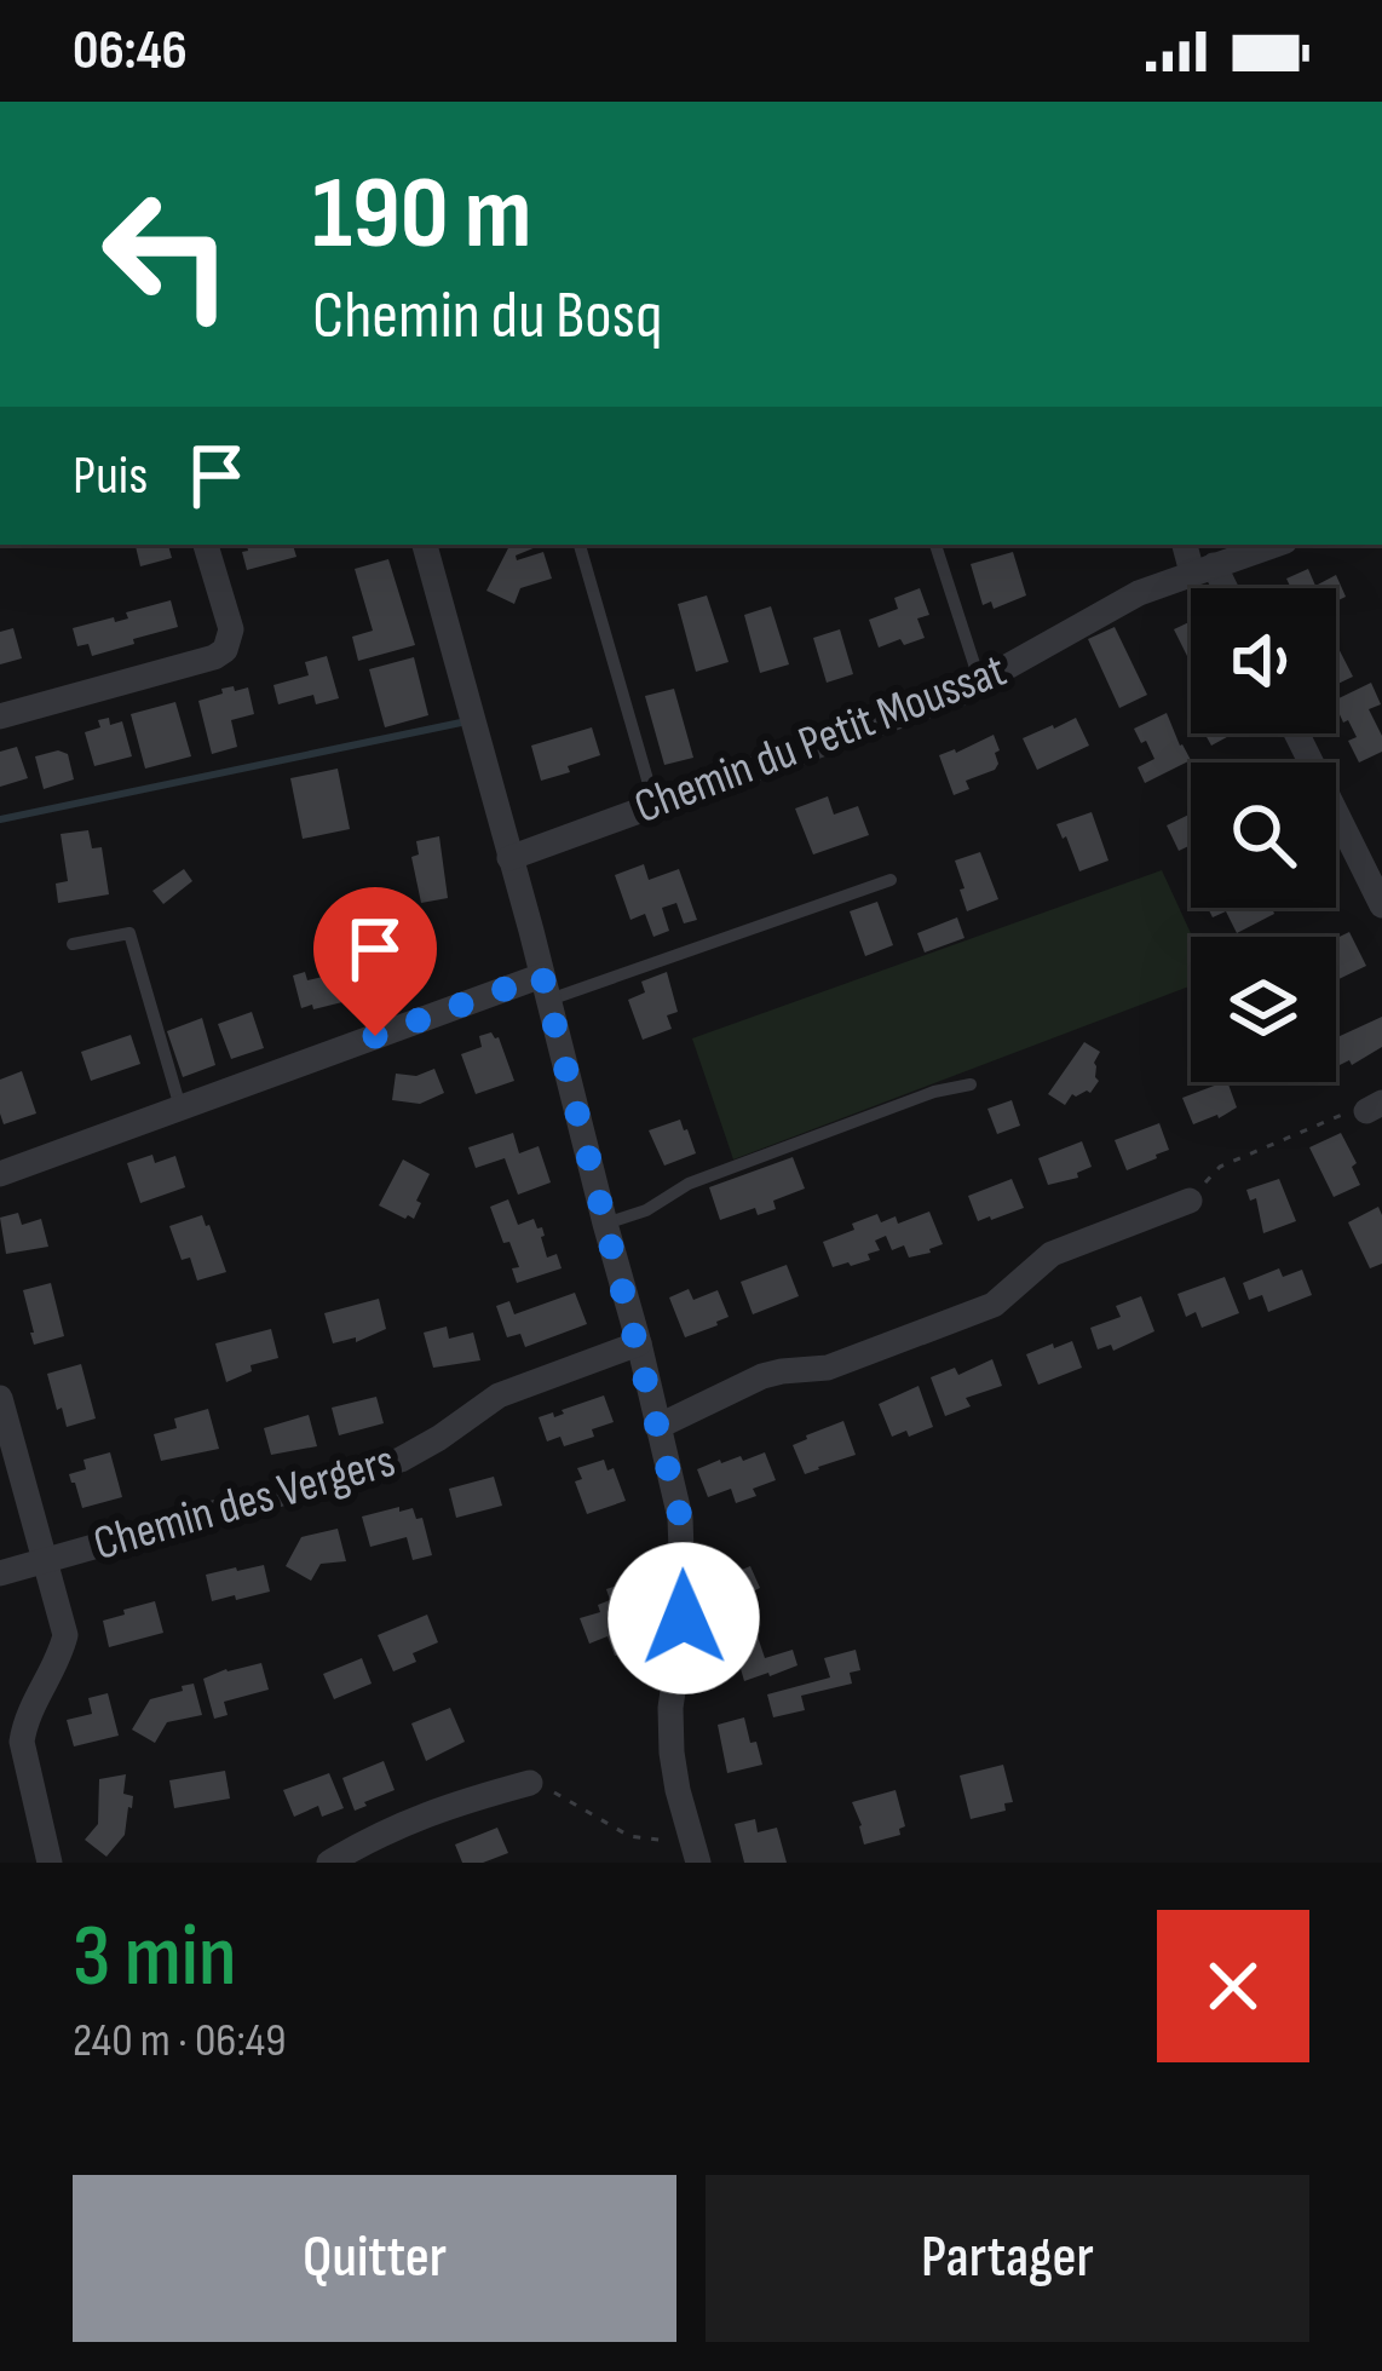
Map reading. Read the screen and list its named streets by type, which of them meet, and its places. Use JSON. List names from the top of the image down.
{
  "streets": {
    "street": ["Chemin du Petit Moussat", "Chemin des Vergers"]
  },
  "page": {
    "status": "06:46",
    "turn": ["190 m", "Chemin du Bosq"],
    "then": "Puis",
    "heading": ["3 min", "240 m · 06:49"],
    "buttons": ["Quitter", "Partager"]
  }
}
